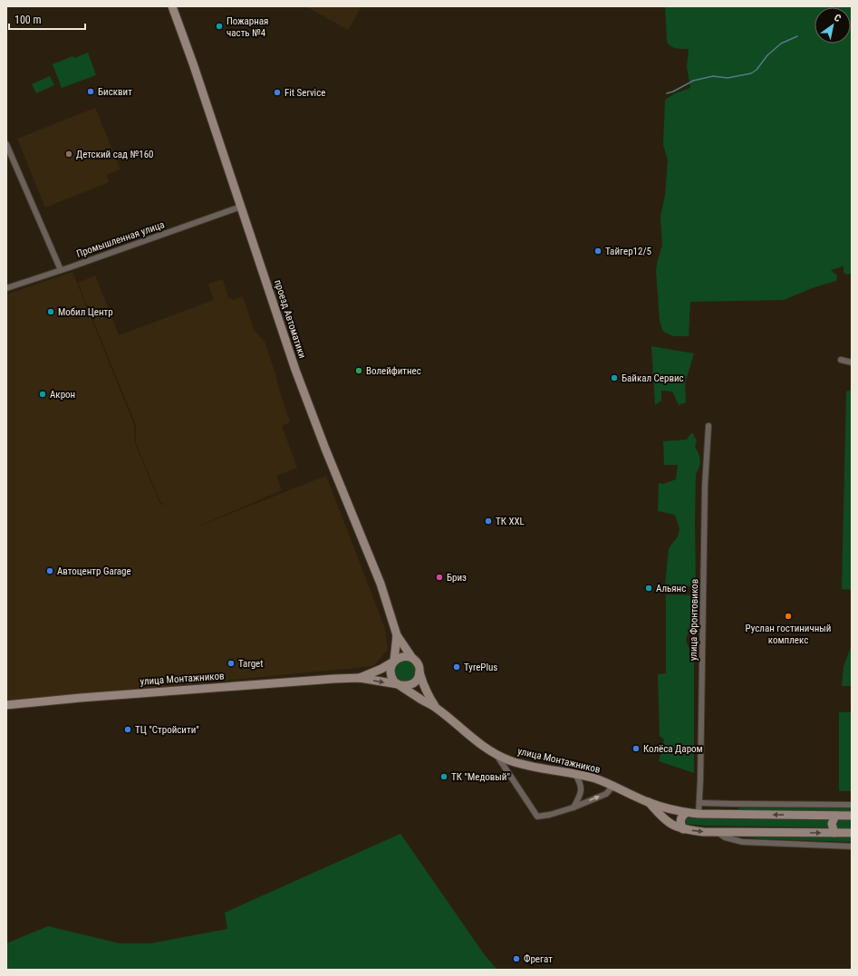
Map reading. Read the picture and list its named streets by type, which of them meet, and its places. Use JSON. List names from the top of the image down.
{
  "streets": {
    "main road": ["проезд Автоматики", "улица Монтажников"],
    "street": ["Промышленная улица", "улица Фронтовиков"]
  },
  "crossings": [
    ["Промышленная улица", "проезд Автоматики"],
    ["проезд Автоматики", "улица Монтажников"],
    ["улица Фронтовиков", "улица Монтажников"]
  ],
  "places": [
    "Пожарная часть №4",
    "Бисквит",
    "Fit Service",
    "Детский сад №160",
    "Тайгер12/5",
    "Мобил Центр",
    "Волейфитнес",
    "Байкал Сервис",
    "Акрон",
    "ТК XXL",
    "Автоцентр Garage",
    "Бриз",
    "Альянс",
    "Руслан гостиничный комплекс",
    "Target",
    "TyrePlus",
    "ТЦ \"Стройсити\"",
    "Колёса Даром",
    "ТК \"Медовый\"",
    "Фрегат"
  ],
  "scale_bar": "100 m",
  "north": "top right"
}
